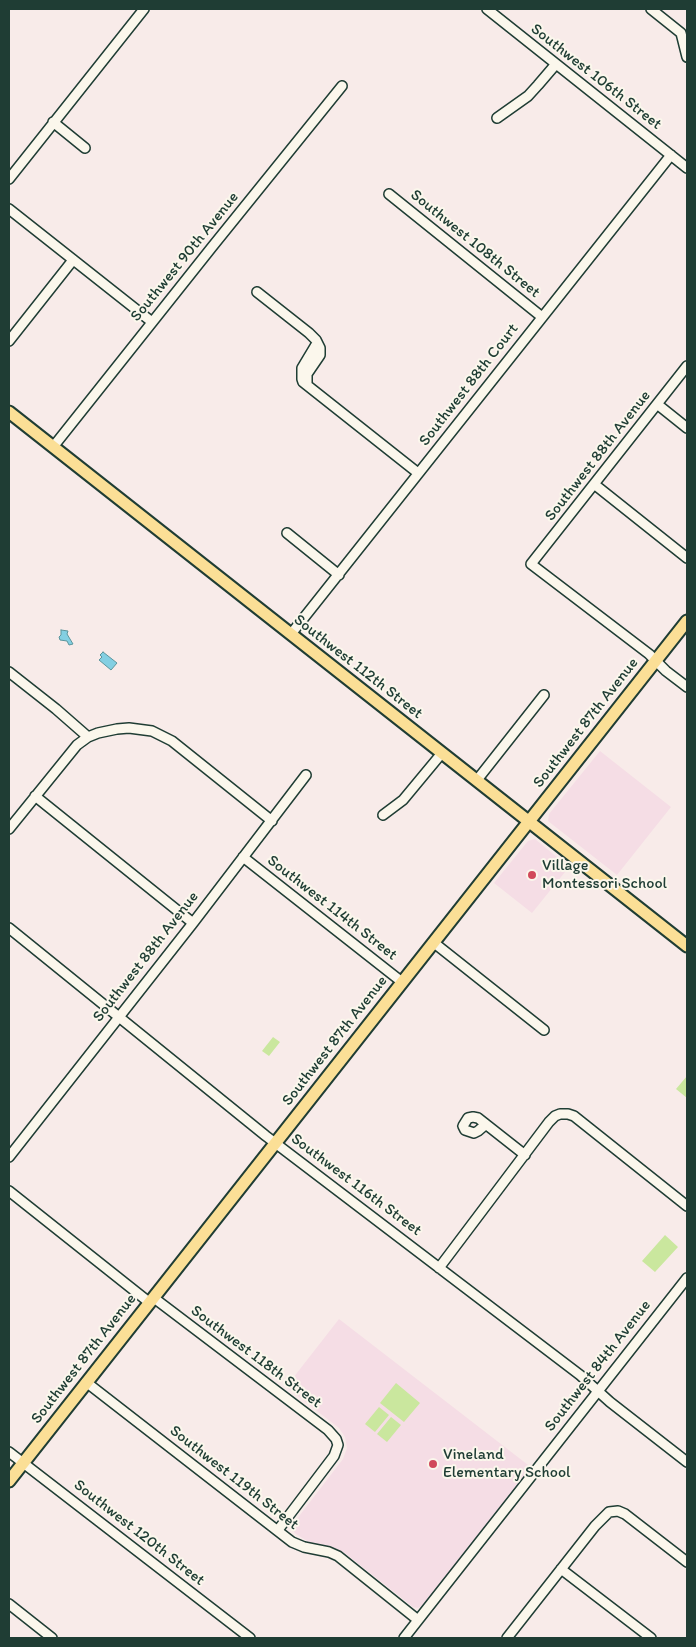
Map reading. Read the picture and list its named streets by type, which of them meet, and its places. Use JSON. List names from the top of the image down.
{
  "streets": {
    "main road": ["Southwest 112th Street", "Southwest 87th Avenue"],
    "street": [
      "Southwest 106th Street",
      "Southwest 108th Street",
      "Southwest 90th Avenue",
      "Southwest 88th Court",
      "Southwest 88th Avenue",
      "Southwest 114th Street",
      "Southwest 116th Street",
      "Southwest 118th Street",
      "Southwest 84th Avenue",
      "Southwest 119th Street",
      "Southwest 120th Street"
    ]
  },
  "crossings": [
    ["Southwest 106th Street", "Southwest 88th Court"],
    ["Southwest 108th Street", "Southwest 88th Court"],
    ["Southwest 90th Avenue", "Southwest 112th Street"],
    ["Southwest 88th Court", "Southwest 112th Street"],
    ["Southwest 88th Avenue", "Southwest 87th Avenue"],
    ["Southwest 88th Avenue", "Southwest 114th Street"],
    ["Southwest 88th Avenue", "Southwest 116th Street"],
    ["Southwest 112th Street", "Southwest 87th Avenue"],
    ["Southwest 87th Avenue", "Southwest 114th Street"],
    ["Southwest 87th Avenue", "Southwest 116th Street"],
    ["Southwest 87th Avenue", "Southwest 118th Street"],
    ["Southwest 87th Avenue", "Southwest 119th Street"],
    ["Southwest 87th Avenue", "Southwest 120th Street"],
    ["Southwest 116th Street", "Southwest 84th Avenue"],
    ["Southwest 118th Street", "Southwest 119th Street"],
    ["Southwest 84th Avenue", "Southwest 119th Street"]
  ],
  "places": ["Village Montessori School", "Vineland Elementary School"]
}
